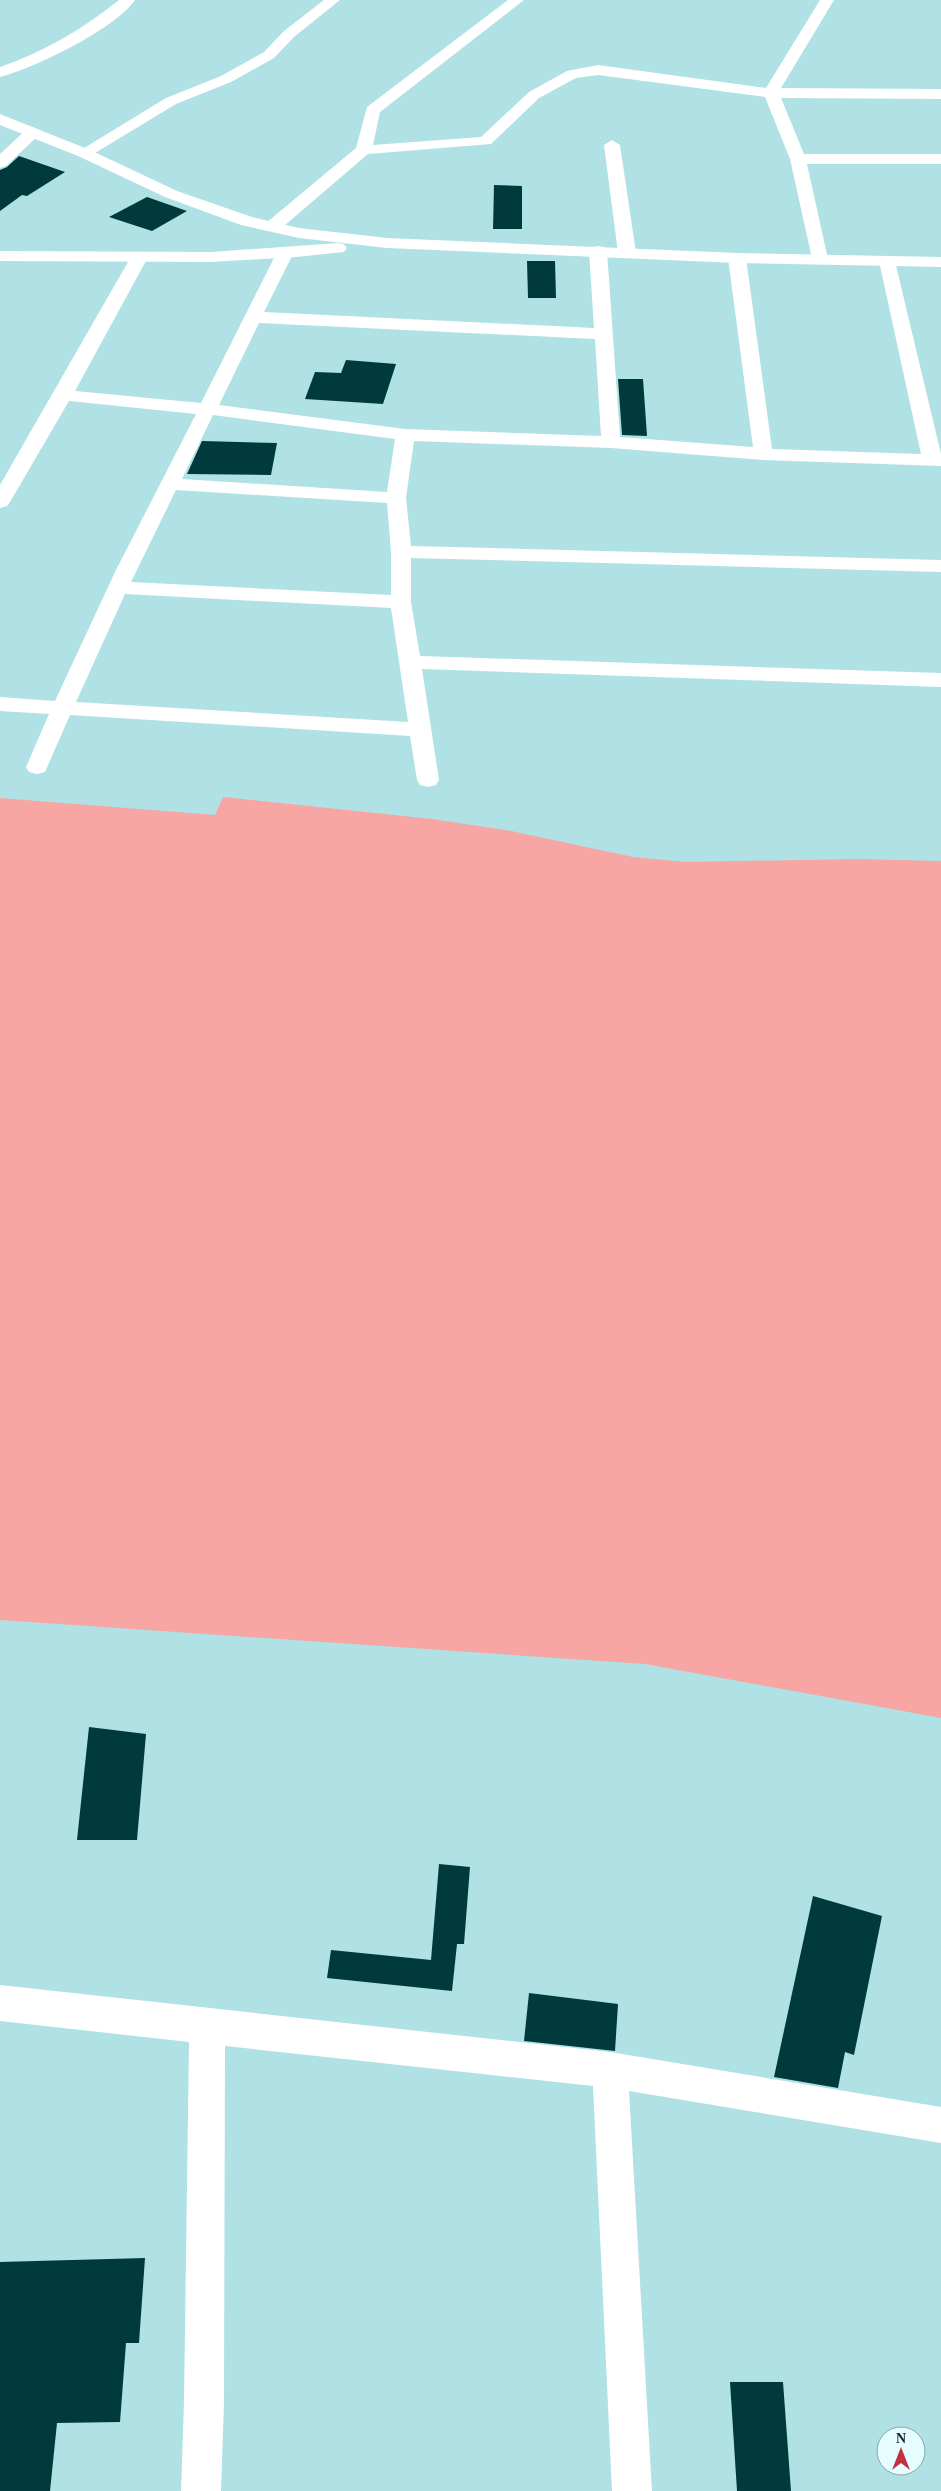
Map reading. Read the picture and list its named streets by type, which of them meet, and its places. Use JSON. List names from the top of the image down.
{
  "north": "top"
}
